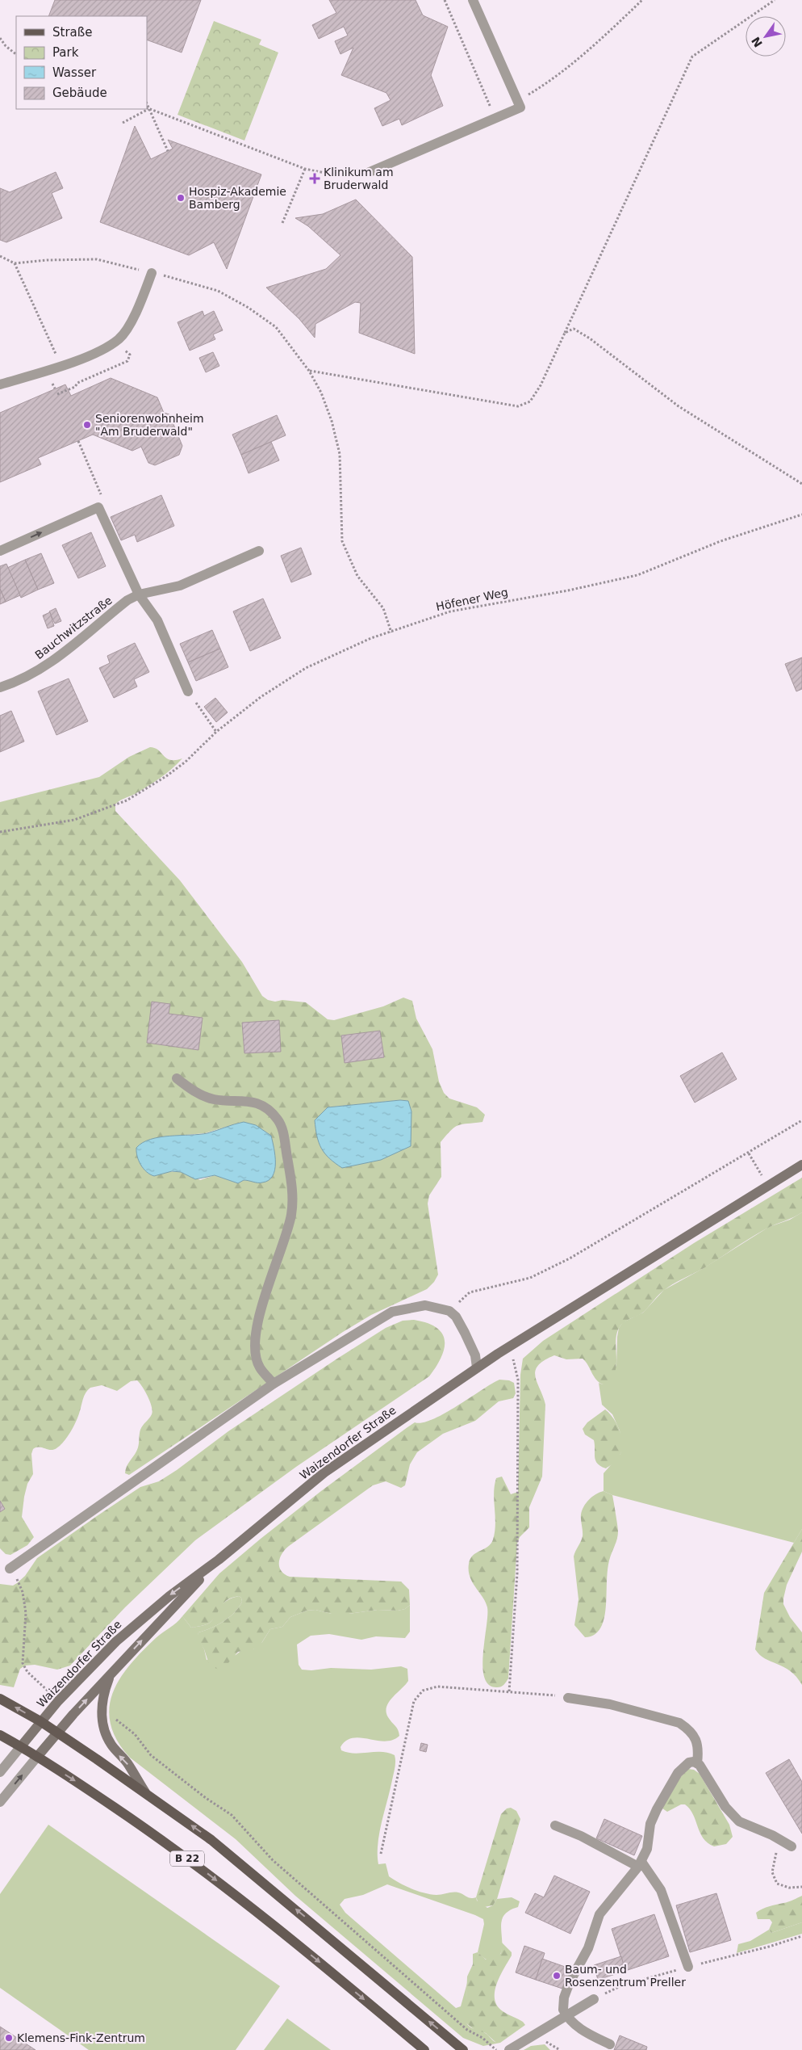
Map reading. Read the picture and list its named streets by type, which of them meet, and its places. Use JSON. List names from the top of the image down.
{
  "streets": {
    "main road": ["Waizendorfer Straße", "B 22"],
    "street": ["Bauchwitzstraße"],
    "path": ["Höfener Weg"]
  },
  "crossings": [
    ["Waizendorfer Straße", "B 22"]
  ],
  "places": {
    "health": ["Klinikum am Bruderwald"],
    "other": [
      "Hospiz-Akademie Bamberg",
      "Seniorenwohnheim \"Am Bruderwald\"",
      "Baum- und Rosenzentrum Preller",
      "Klemens-Fink-Zentrum"
    ]
  },
  "legend": [
    "Straße",
    "Park",
    "Wasser",
    "Gebäude"
  ],
  "north": "bottom left"
}
